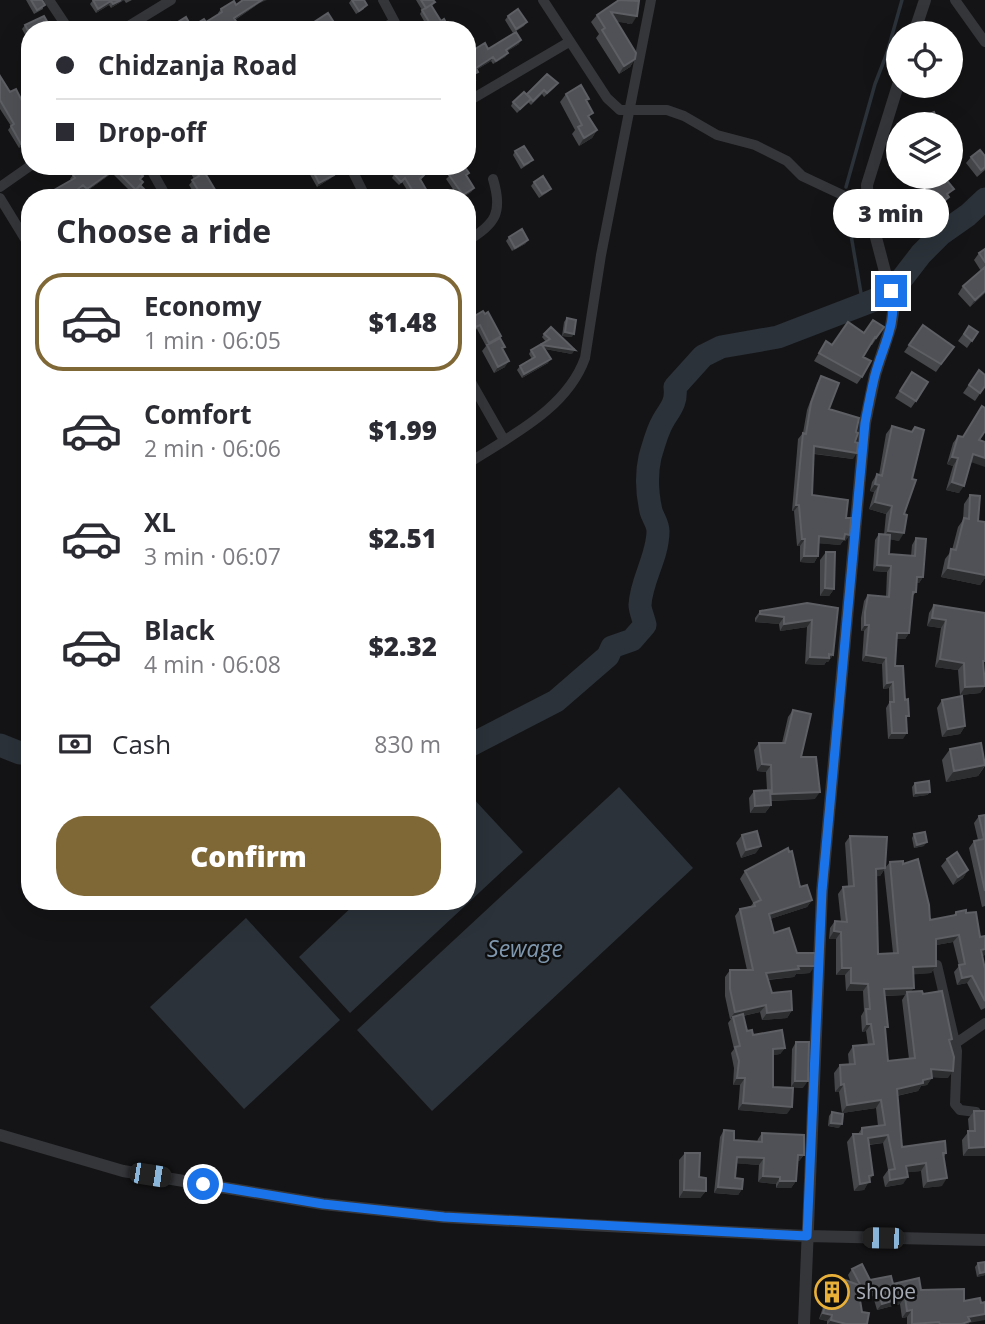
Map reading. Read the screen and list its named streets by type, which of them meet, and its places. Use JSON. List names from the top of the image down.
{
  "water": ["Sewage"],
  "places": {
    "building": ["shope"]
  },
  "page": {
    "banner": ["Chidzanja Road", "Drop-off"],
    "bubble": "3 min",
    "heading": "Choose a ride",
    "list": [
      {
        "name": "Economy",
        "note": "1 min · 06:05",
        "value": "$1.48"
      },
      {
        "name": "Comfort",
        "note": "2 min · 06:06",
        "value": "$1.99"
      },
      {
        "name": "XL",
        "note": "3 min · 06:07",
        "value": "$2.51"
      },
      {
        "name": "Black",
        "note": "4 min · 06:08",
        "value": "$2.32"
      }
    ],
    "pay": ["Cash", "830 m"],
    "buttons": "Confirm"
  }
}
